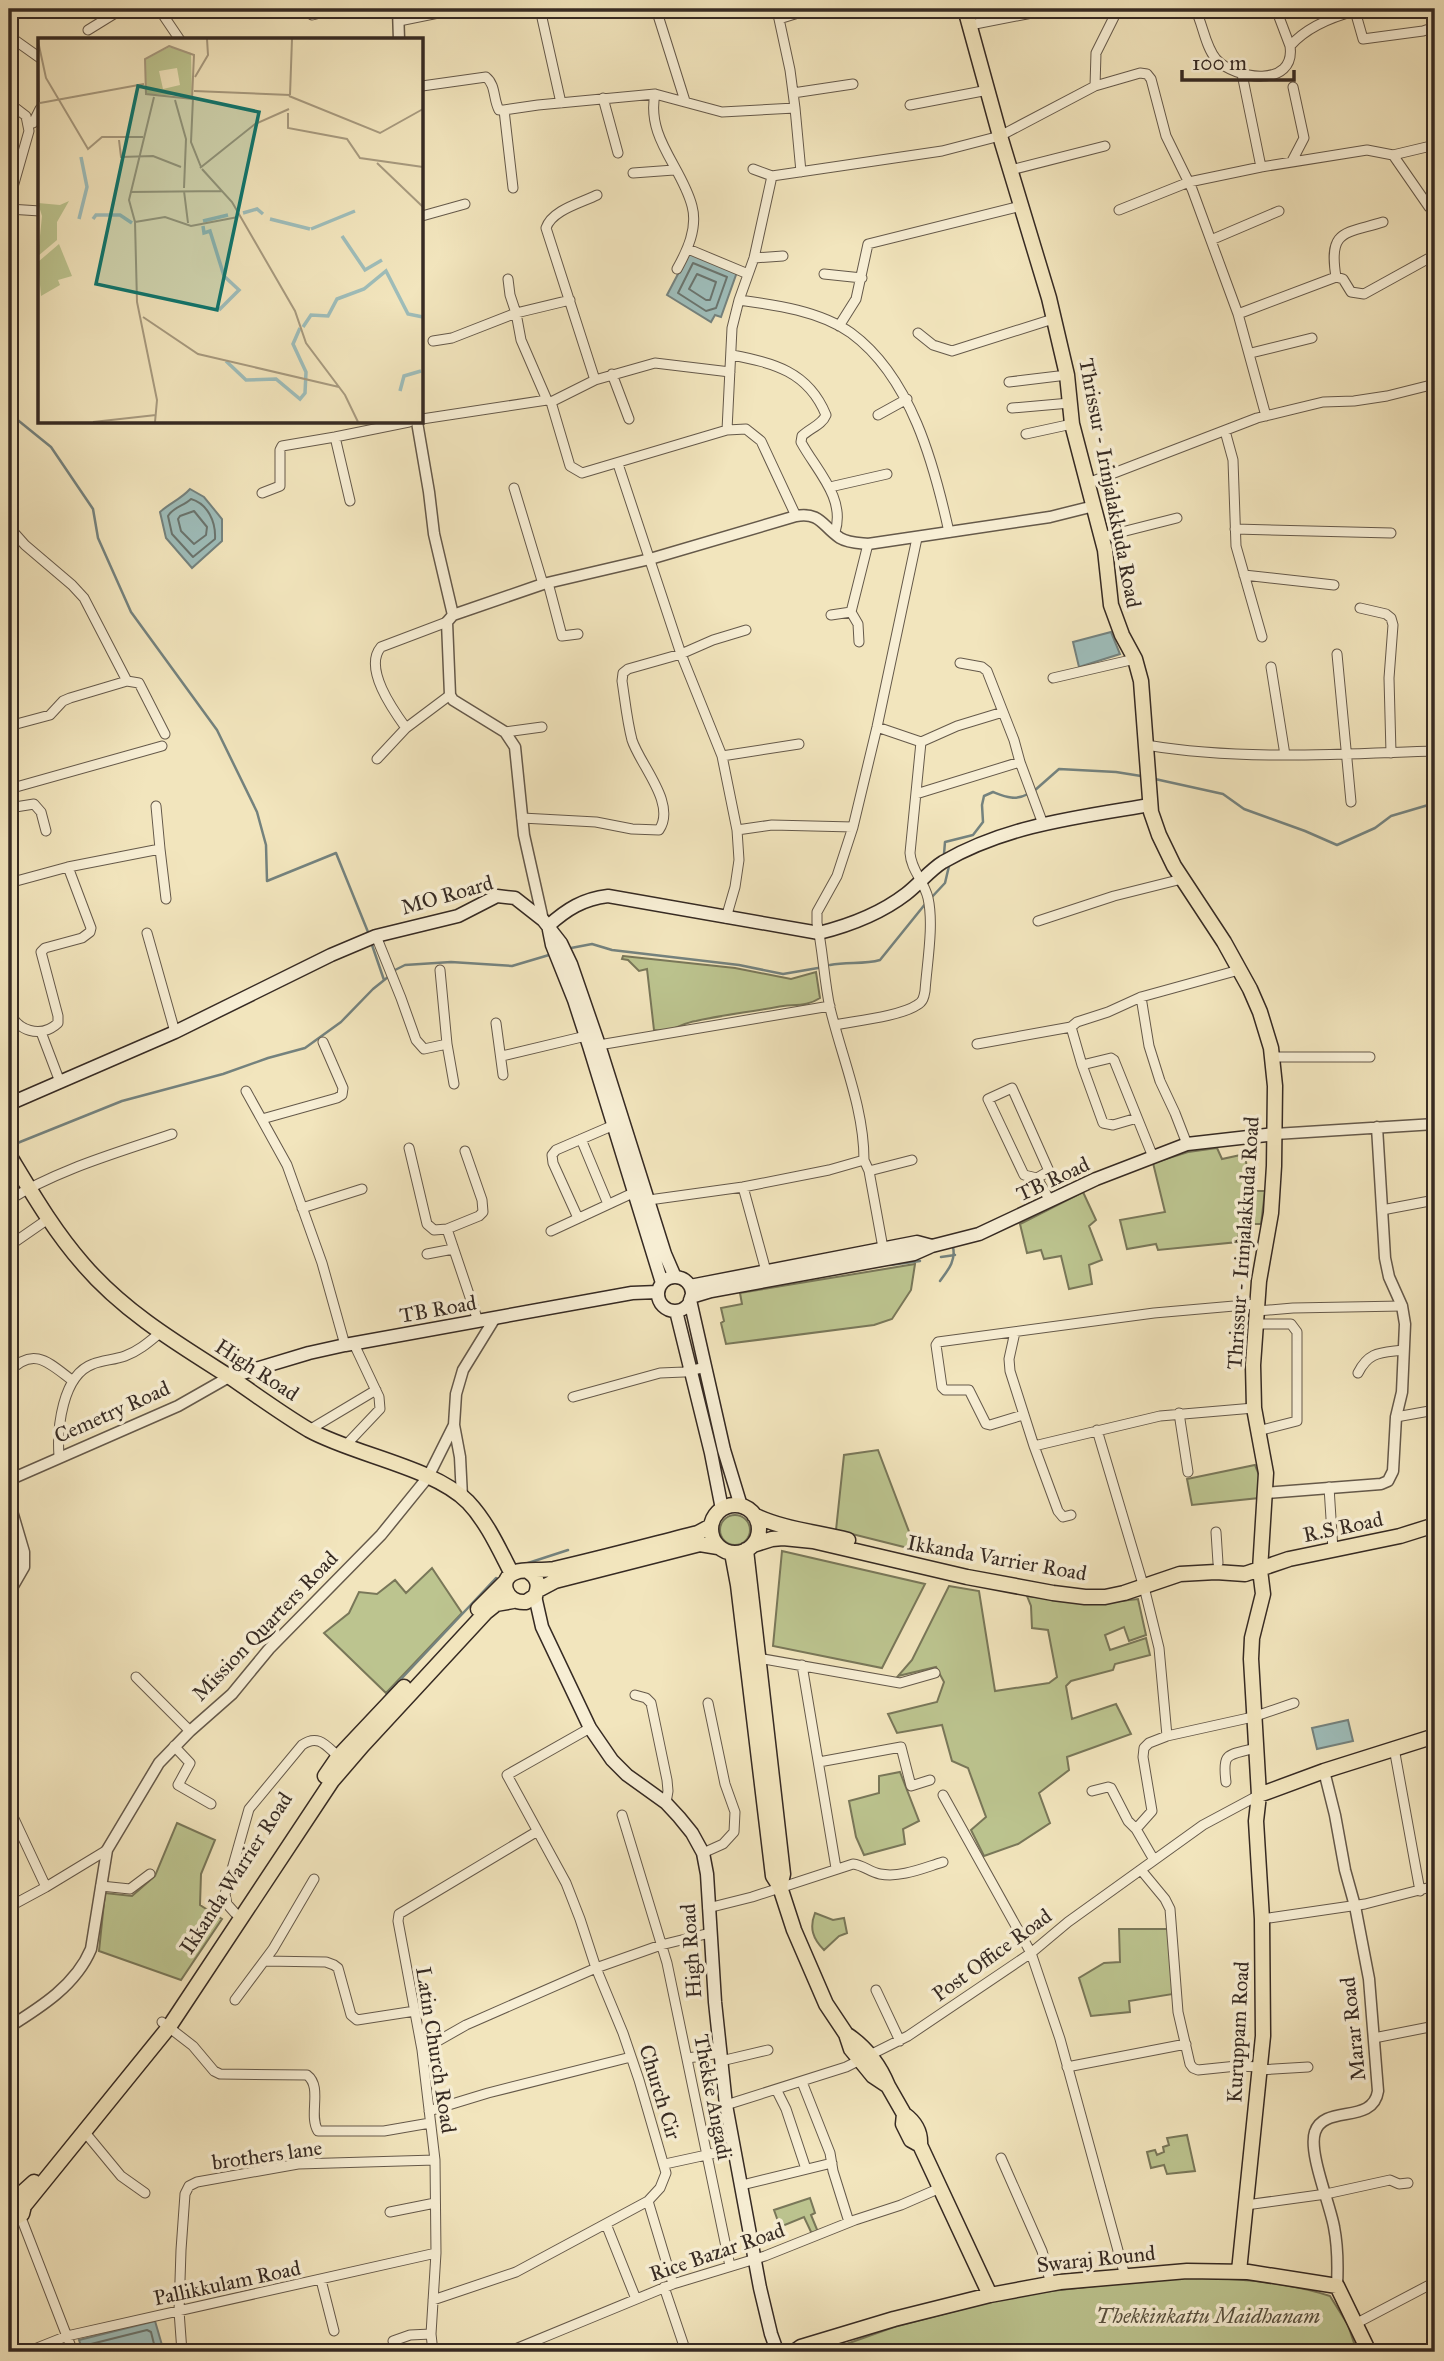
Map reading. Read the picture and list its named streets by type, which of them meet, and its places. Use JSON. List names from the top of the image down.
{
  "streets": {
    "main road": [
      "Thrissur - Irinjalakkuda Road",
      "MO Roard",
      "TB Road",
      "High Road",
      "R.S Road",
      "Ikkanda Varrier Road",
      "Ikkanda Warrier Road",
      "Kuruppam Road",
      "Swaraj Round"
    ],
    "street": [
      "Cemetry Road",
      "Mission Quarters Road",
      "Post Office Road",
      "Marar Road",
      "Latin Church Road",
      "Church Cir",
      "Thekke Angadi",
      "brothers lane",
      "Rice Bazar Road",
      "Pallikkulam Road"
    ]
  },
  "crossings": [
    ["Thrissur - Irinjalakkuda Road", "TB Road"],
    ["Thrissur - Irinjalakkuda Road", "R.S Road"],
    ["Thrissur - Irinjalakkuda Road", "Ikkanda Varrier Road"],
    ["Thrissur - Irinjalakkuda Road", "Kuruppam Road"],
    ["MO Roard", "TB Road"],
    ["TB Road", "High Road"],
    ["TB Road", "Cemetry Road"],
    ["High Road", "Cemetry Road"],
    ["High Road", "Mission Quarters Road"],
    ["High Road", "Ikkanda Warrier Road"],
    ["High Road", "Post Office Road"],
    ["High Road", "Church Cir"],
    ["High Road", "Rice Bazar Road"],
    ["R.S Road", "Ikkanda Varrier Road"],
    ["Post Office Road", "Kuruppam Road"],
    ["Marar Road", "Swaraj Round"],
    ["Kuruppam Road", "Swaraj Round"],
    ["Latin Church Road", "Church Cir"],
    ["Latin Church Road", "brothers lane"],
    ["Latin Church Road", "Pallikkulam Road"],
    ["Thekke Angadi", "Rice Bazar Road"],
    ["brothers lane", "Pallikkulam Road"]
  ],
  "parks": ["Thekkinkattu Maidhanam"],
  "scale_bar": "100 m"
}
